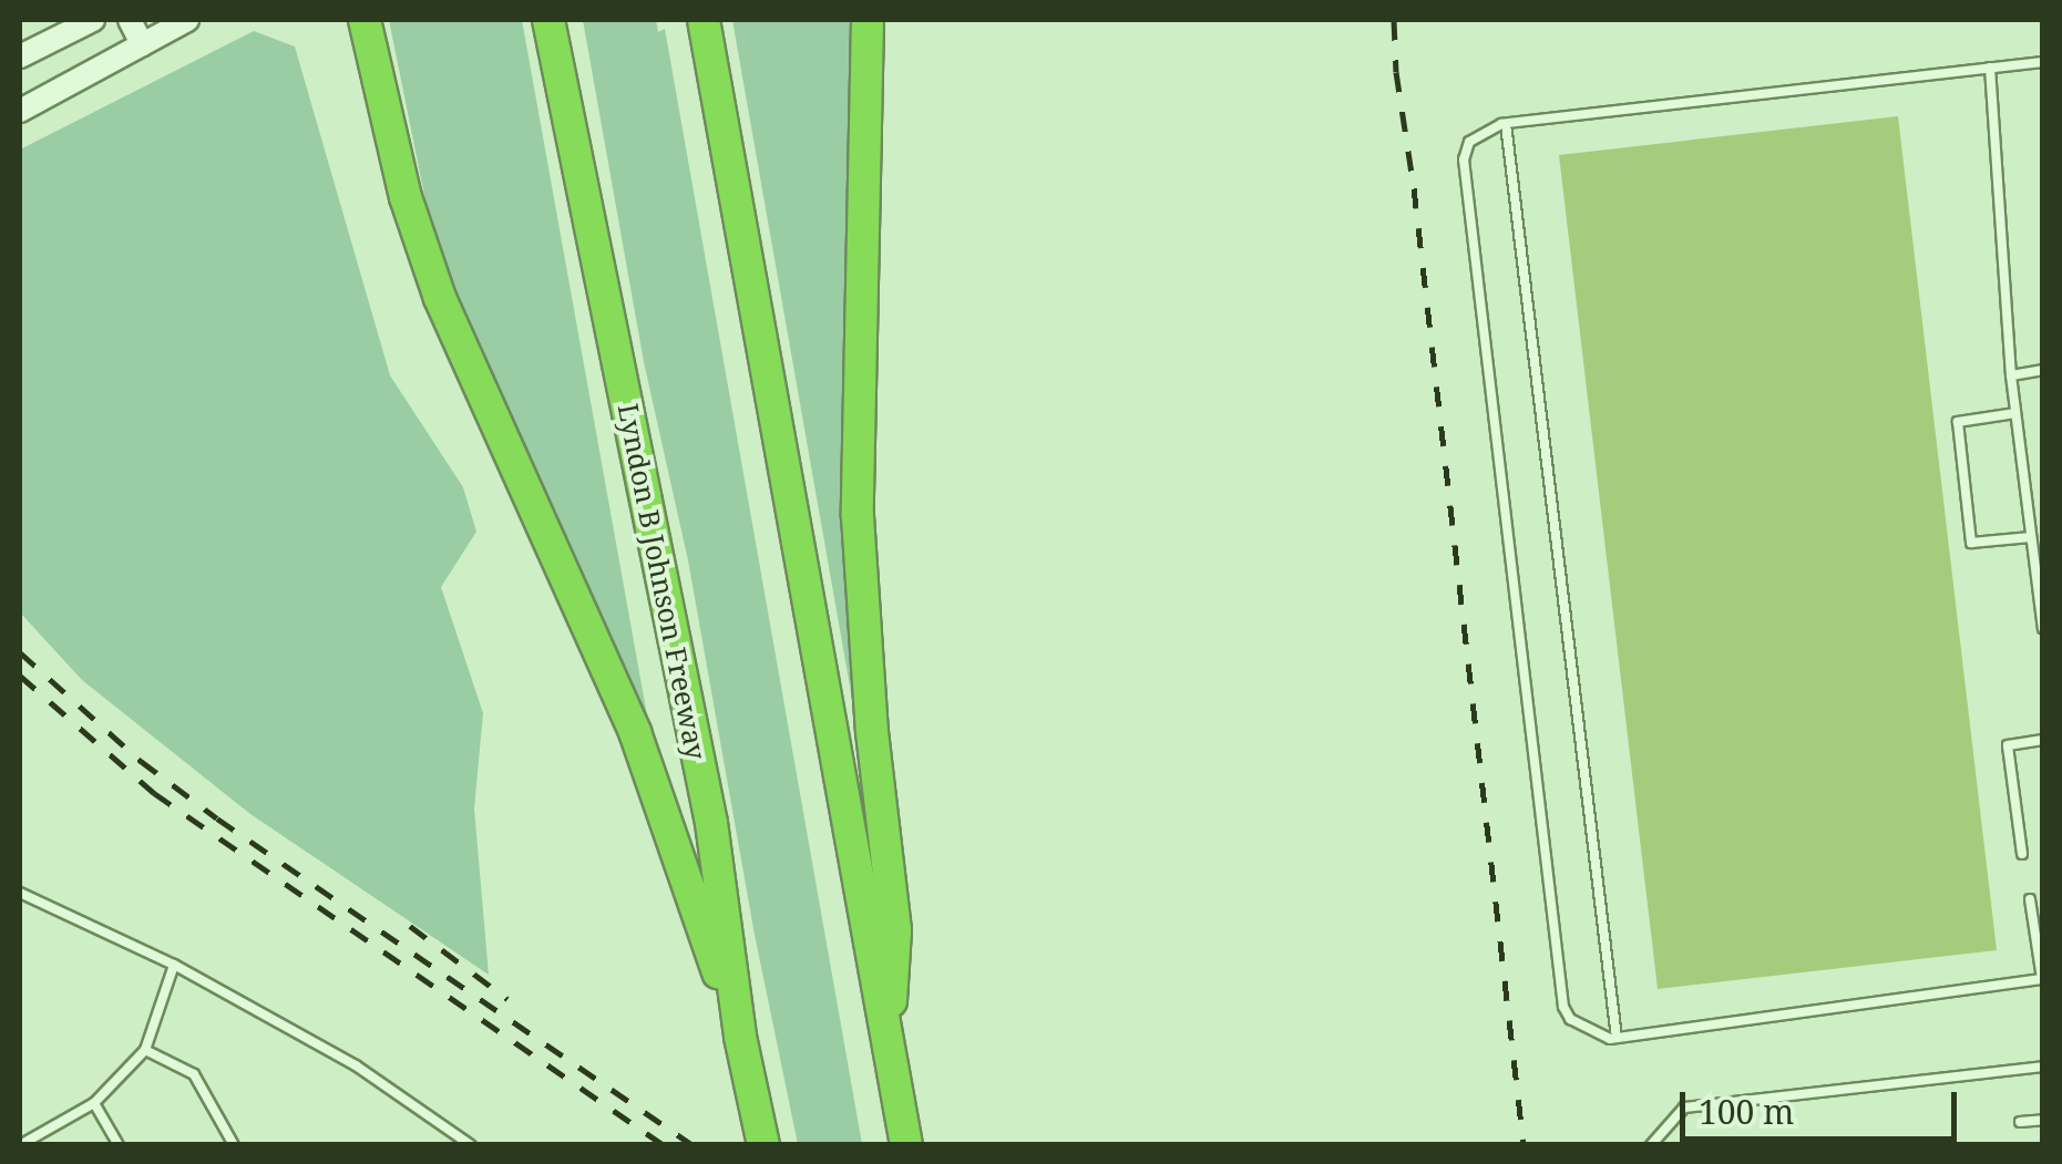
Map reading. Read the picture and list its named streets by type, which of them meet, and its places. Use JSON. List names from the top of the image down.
{
  "streets": {
    "highway": ["Lyndon B Johnson Freeway"]
  },
  "scale_bar": "100 m"
}
